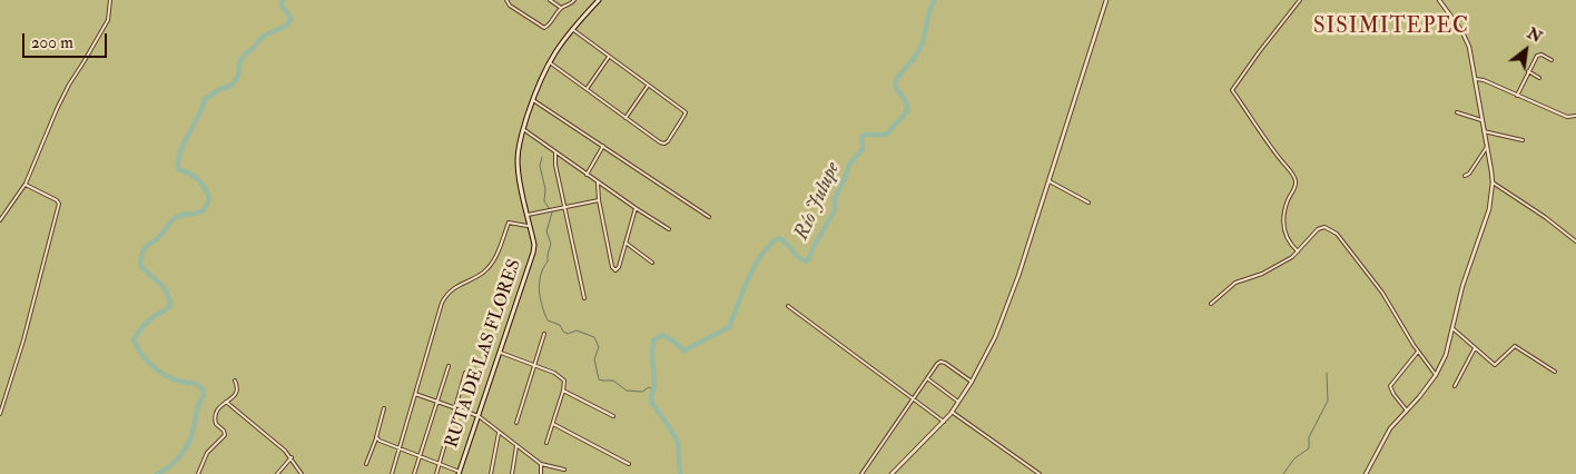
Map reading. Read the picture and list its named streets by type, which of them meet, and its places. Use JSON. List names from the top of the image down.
{
  "streets": {
    "main road": ["RUTA DE LAS FLORES"]
  },
  "districts": ["SISIMITEPEC"],
  "water": ["Río Julupe"],
  "scale_bar": "200 m",
  "north": "top right"
}
